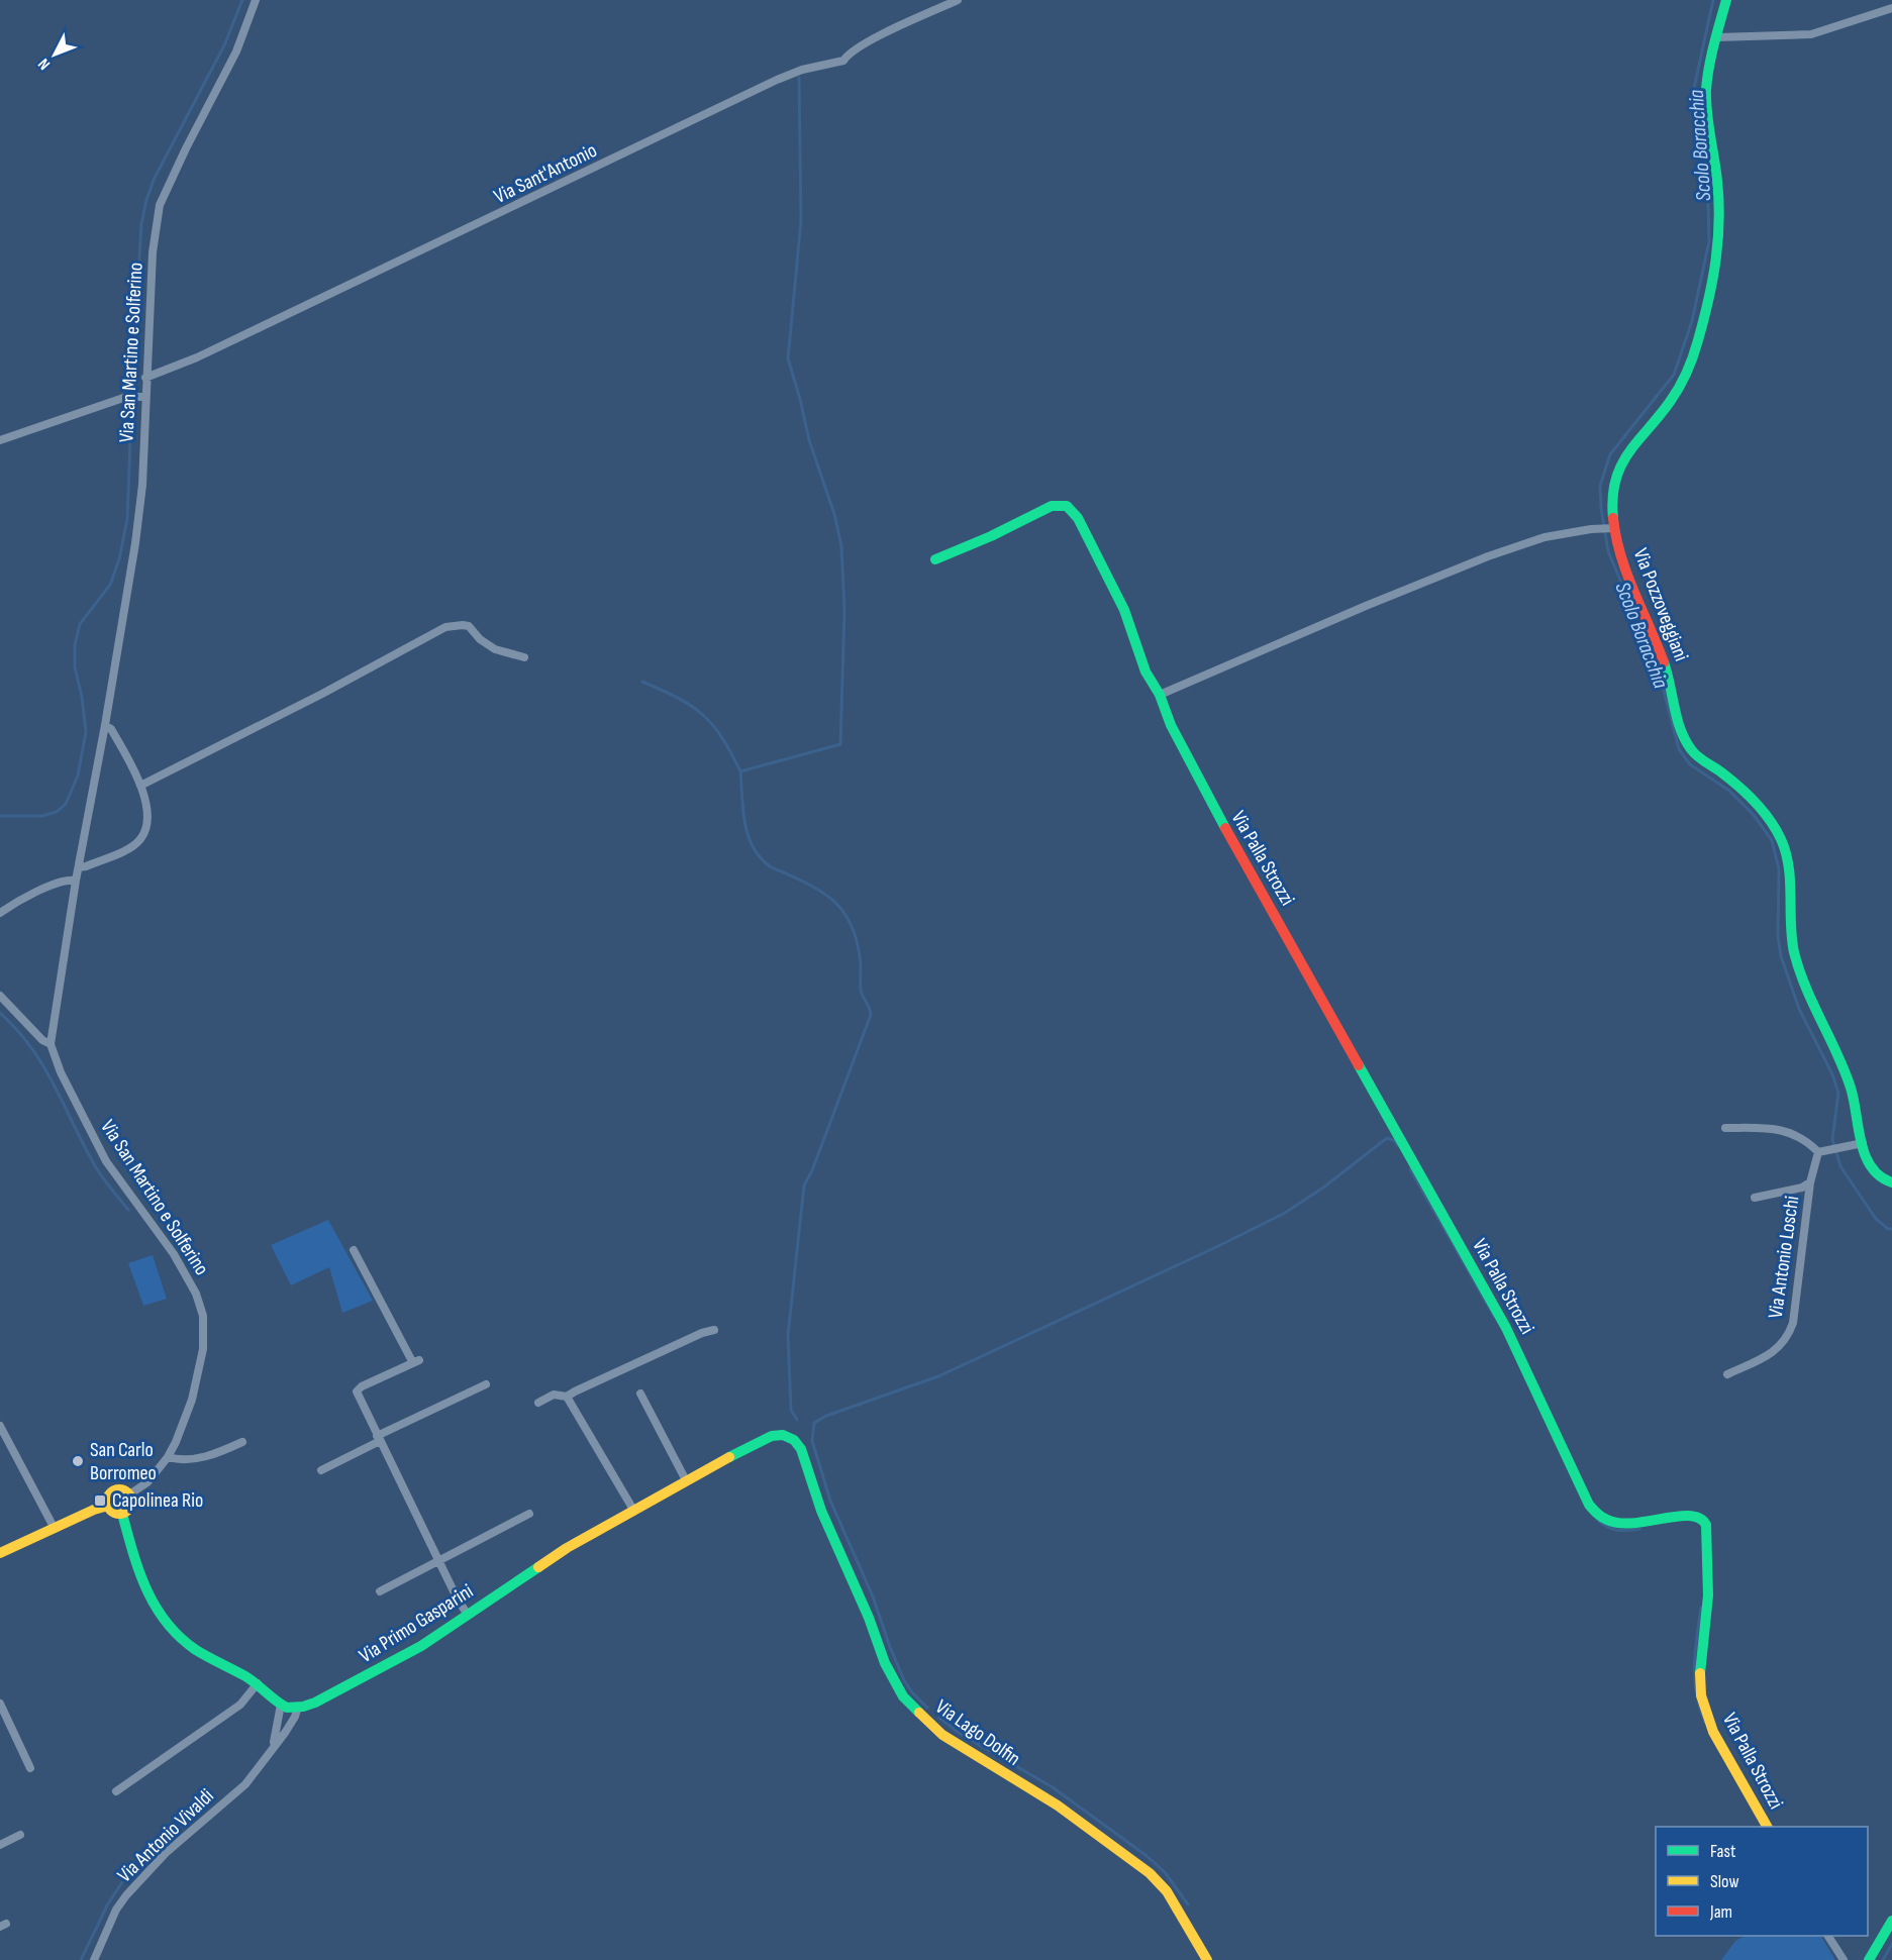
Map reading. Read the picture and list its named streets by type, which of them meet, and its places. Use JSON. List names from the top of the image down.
{
  "streets": {
    "street": [
      "Via Sant'Antonio",
      "Via San Martino e Solferino",
      "Via Pozzoveggiani",
      "Via Palla Strozzi",
      "Via Antonio Loschi",
      "Via Primo Gasparini",
      "Via Lago Dolfin",
      "Via Antonio Vivaldi"
    ]
  },
  "crossings": [
    ["Via Sant'Antonio", "Via San Martino e Solferino"],
    ["Via Primo Gasparini", "Via Lago Dolfin"],
    ["Via Primo Gasparini", "Via Antonio Vivaldi"]
  ],
  "water": ["Scolo Boracchia"],
  "places": {
    "other": ["San Carlo Borromeo"],
    "transit": ["Capolinea Rio"]
  },
  "legend": ["Fast", "Slow", "Jam"],
  "north": "bottom left"
}
